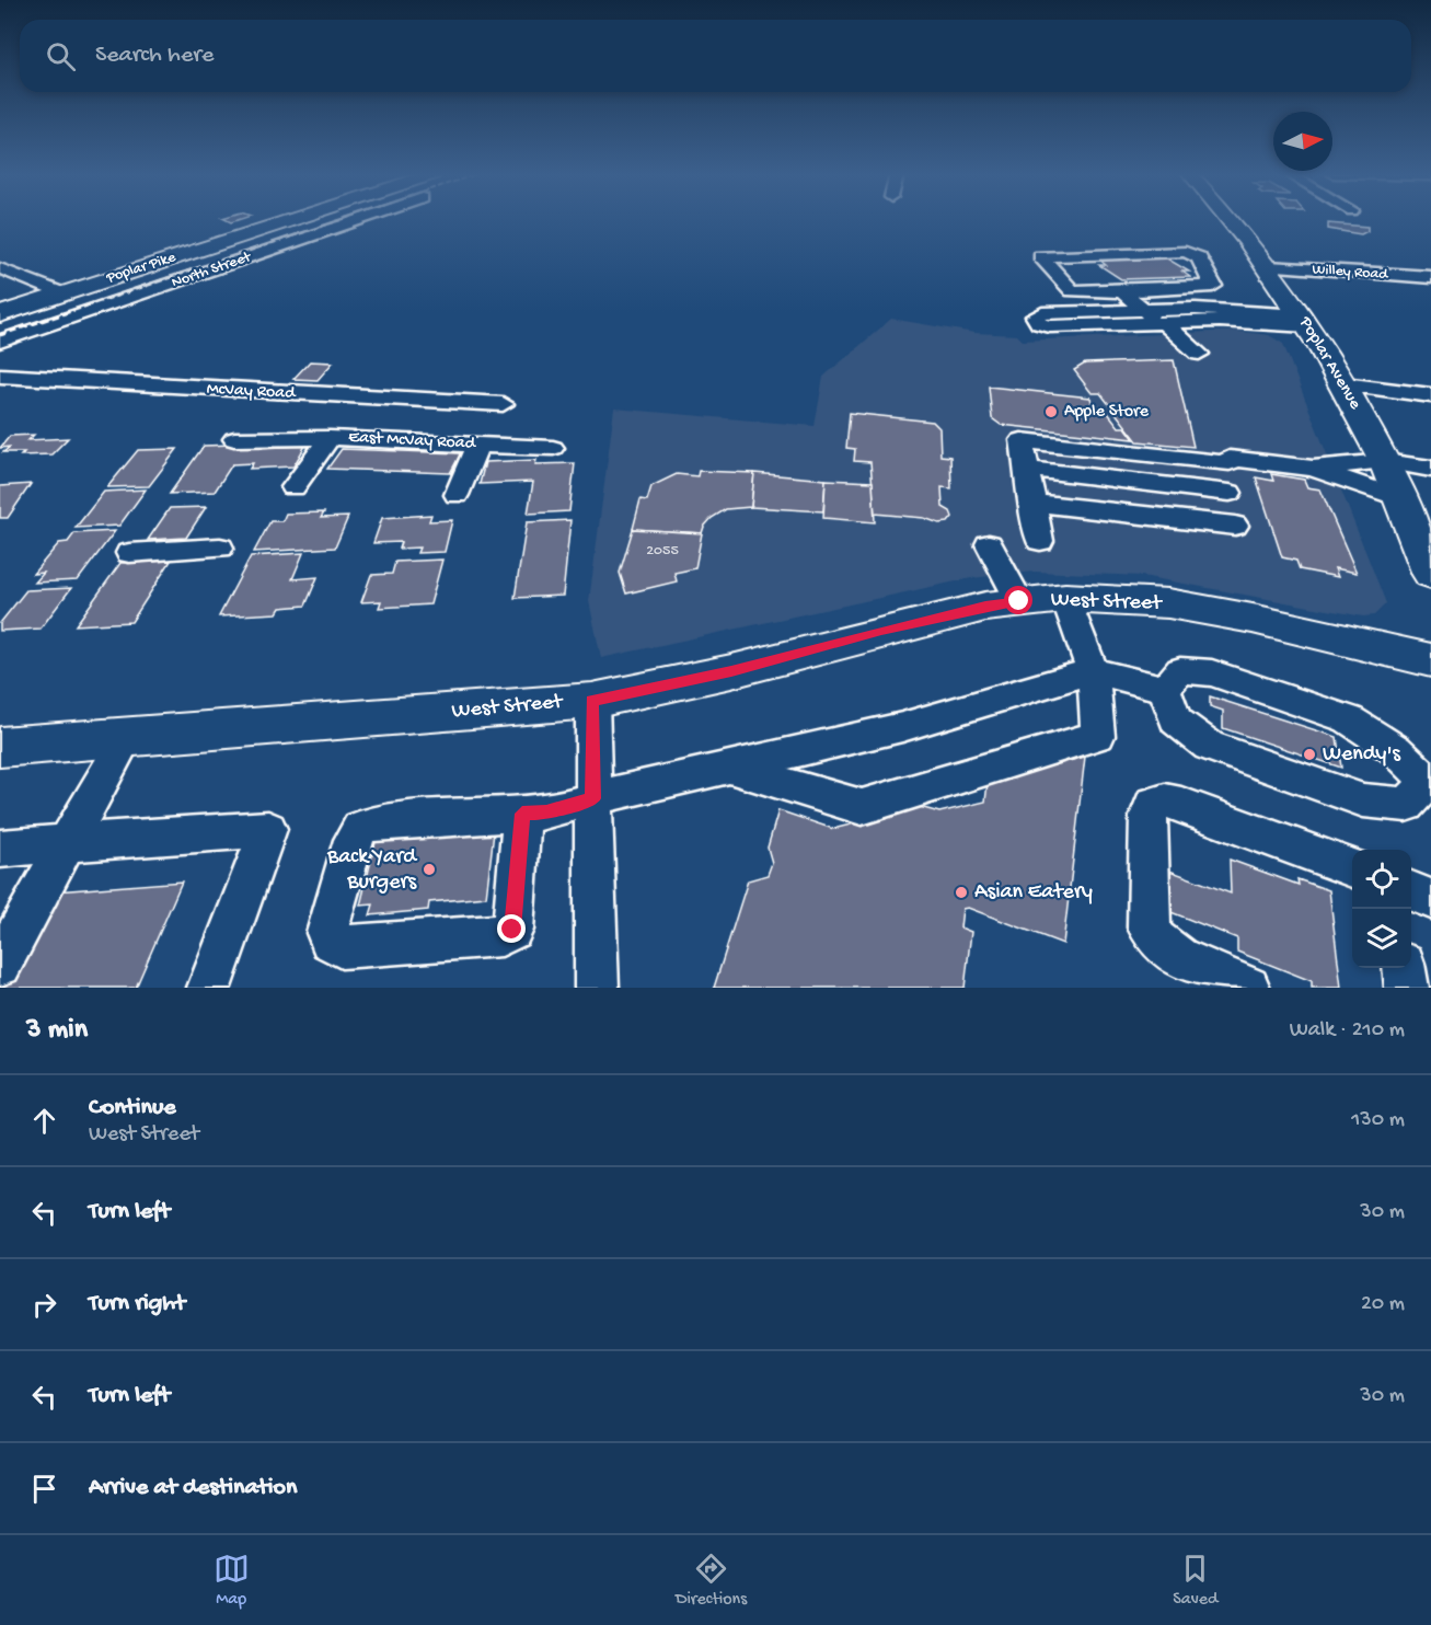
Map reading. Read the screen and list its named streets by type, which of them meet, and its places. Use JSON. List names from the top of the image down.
{
  "streets": {
    "main road": ["Poplar Pike", "Poplar Avenue", "West Street"],
    "street": [
      "North Street",
      "Willey Road",
      "McVay Road",
      "East McVay Road"
    ]
  },
  "crossings": [
    ["Willey Road", "Poplar Avenue"]
  ],
  "places": [
    "Apple Store",
    "Wendy's",
    "Back Yard Burgers",
    "Asian Eatery"
  ],
  "house_numbers": ["2055"],
  "north": "right",
  "page": {
    "search": "Search here",
    "heading": ["3 min", "Walk · 210 m"],
    "list": [
      ["Continue", "West Street", "130 m"],
      ["Turn left", "30 m"],
      ["Turn right", "20 m"],
      ["Turn left", "30 m"],
      "Arrive at destination"
    ],
    "nav": ["Map", "Directions", "Saved"]
  }
}
